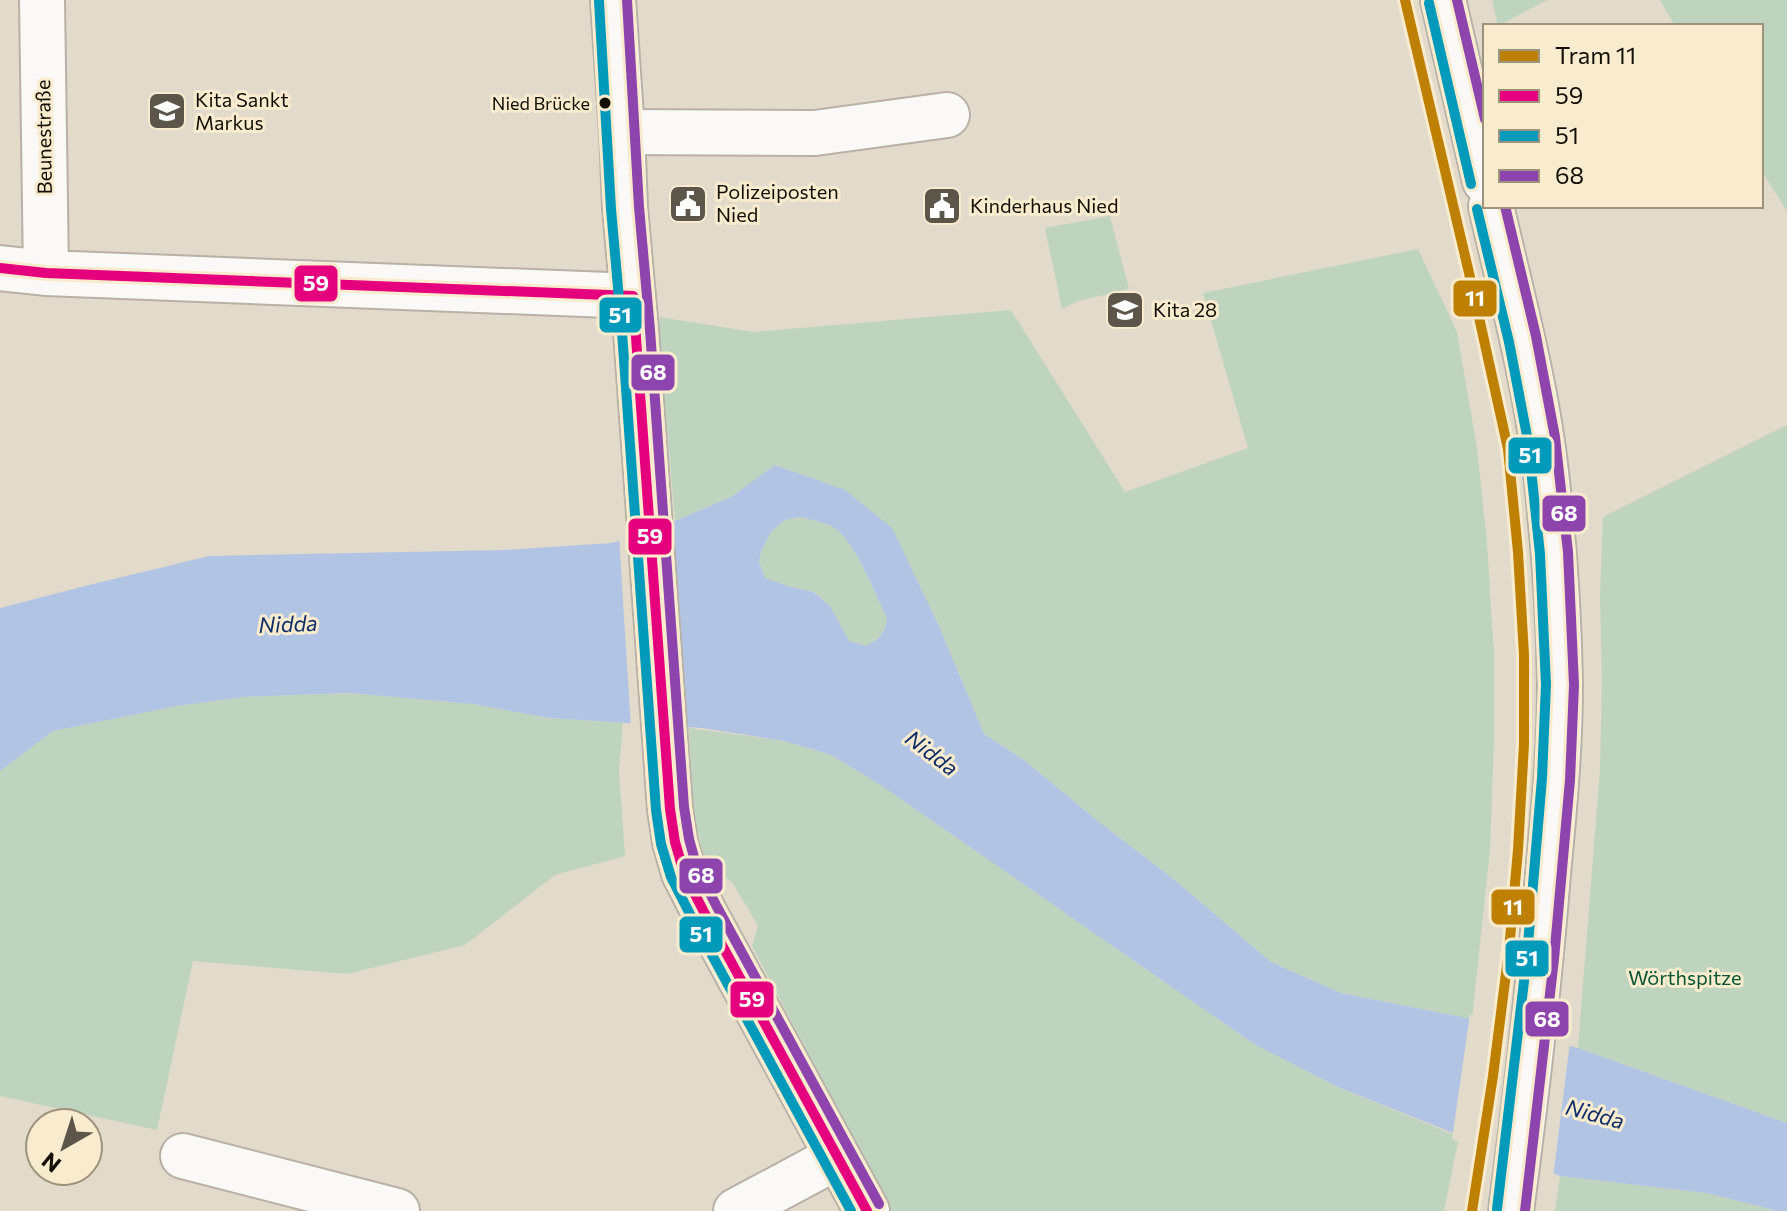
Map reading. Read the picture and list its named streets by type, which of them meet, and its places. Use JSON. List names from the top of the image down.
{
  "streets": {
    "main road": ["Beunestraße"]
  },
  "water": ["Nidda"],
  "parks": ["Wörthspitze"],
  "places": {
    "other": ["Nied Brücke"],
    "school or university": ["Kita Sankt Markus", "Kita 28"],
    "public building": ["Polizeiposten Nied", "Kinderhaus Nied"]
  },
  "lines": [
    "tram line 11",
    "transit line 68",
    "transit line 51",
    "transit line 59"
  ],
  "legend": [
    "Tram 11",
    "59",
    "51",
    "68"
  ],
  "north": "bottom left"
}
